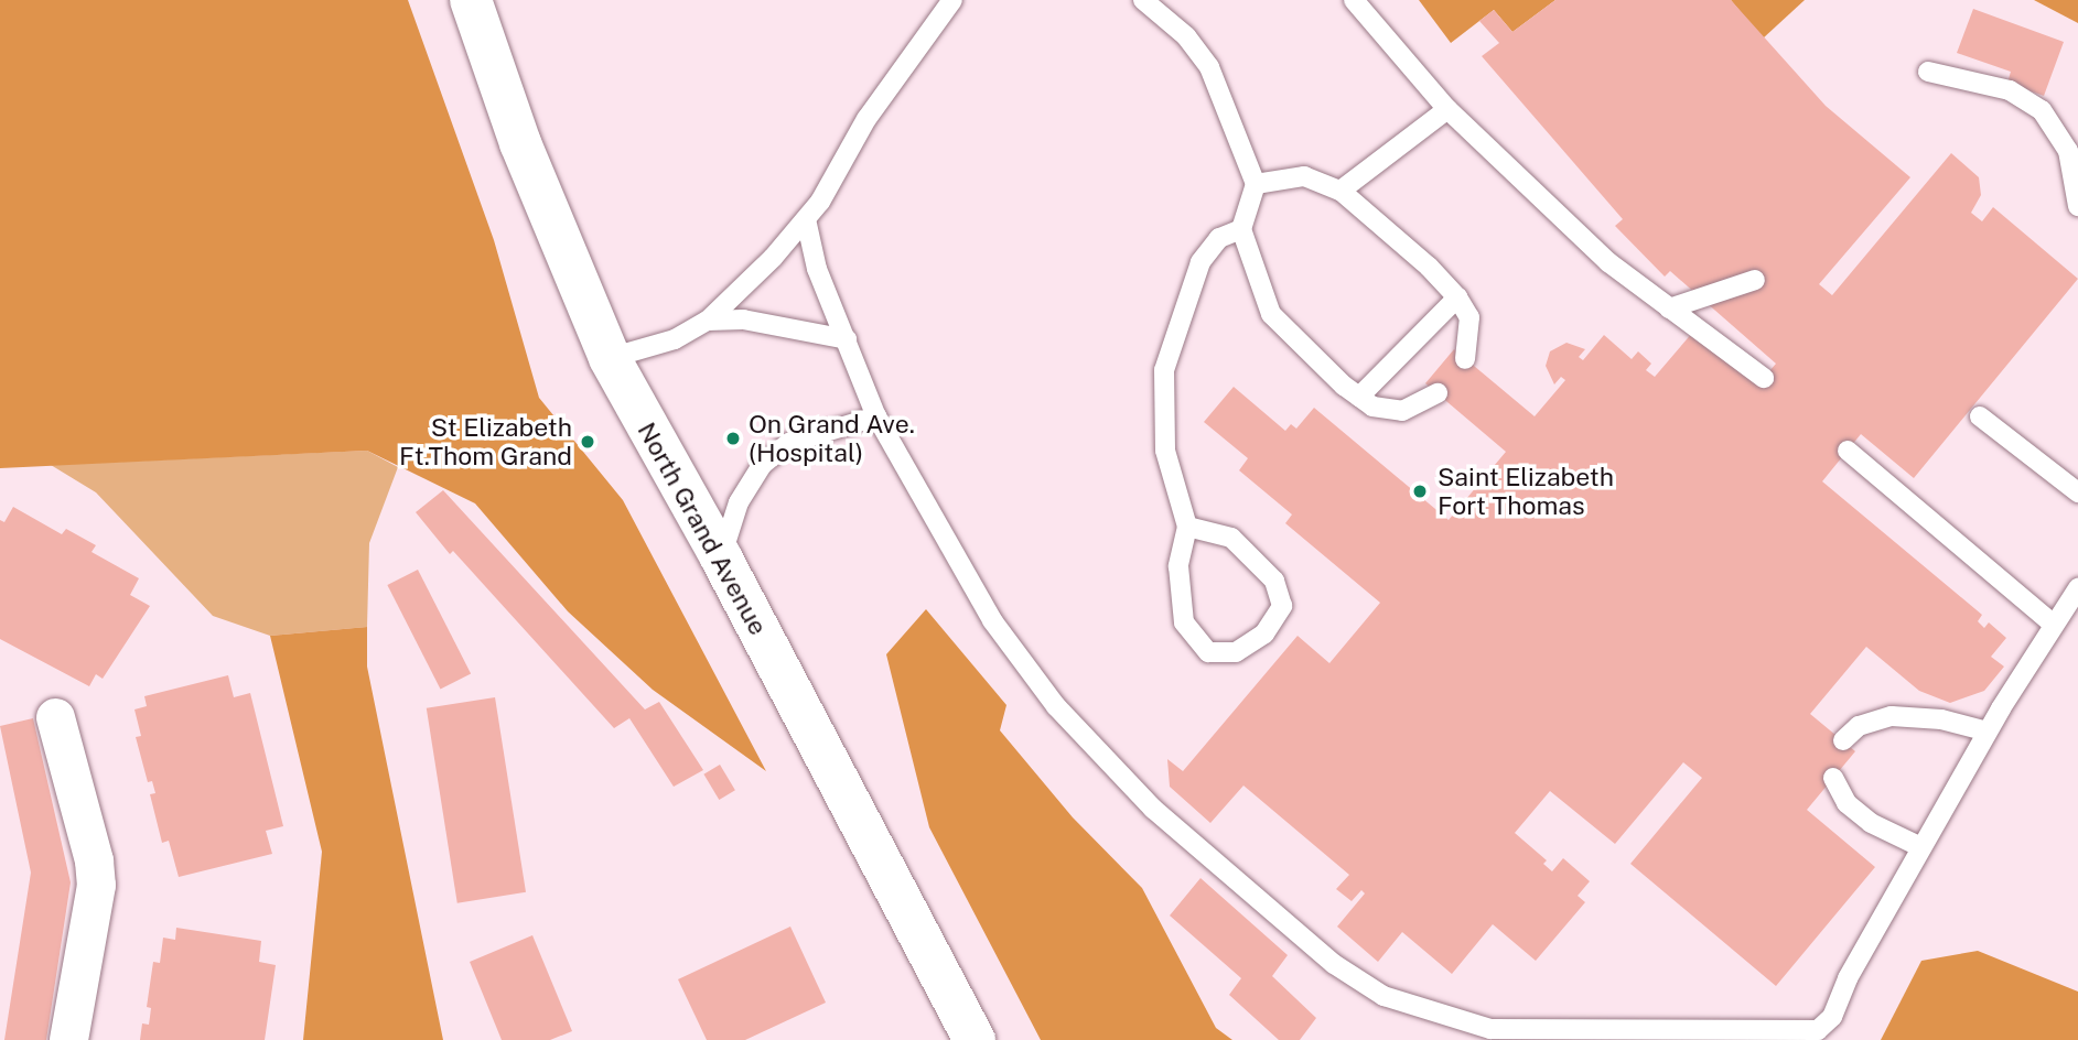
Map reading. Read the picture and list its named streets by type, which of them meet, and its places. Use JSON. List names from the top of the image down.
{
  "streets": {
    "main road": ["North Grand Avenue"]
  },
  "places": ["On Grand Ave. (Hospital)", "St Elizabeth Ft.Thom Grand", "Saint Elizabeth Fort Thomas"]
}
